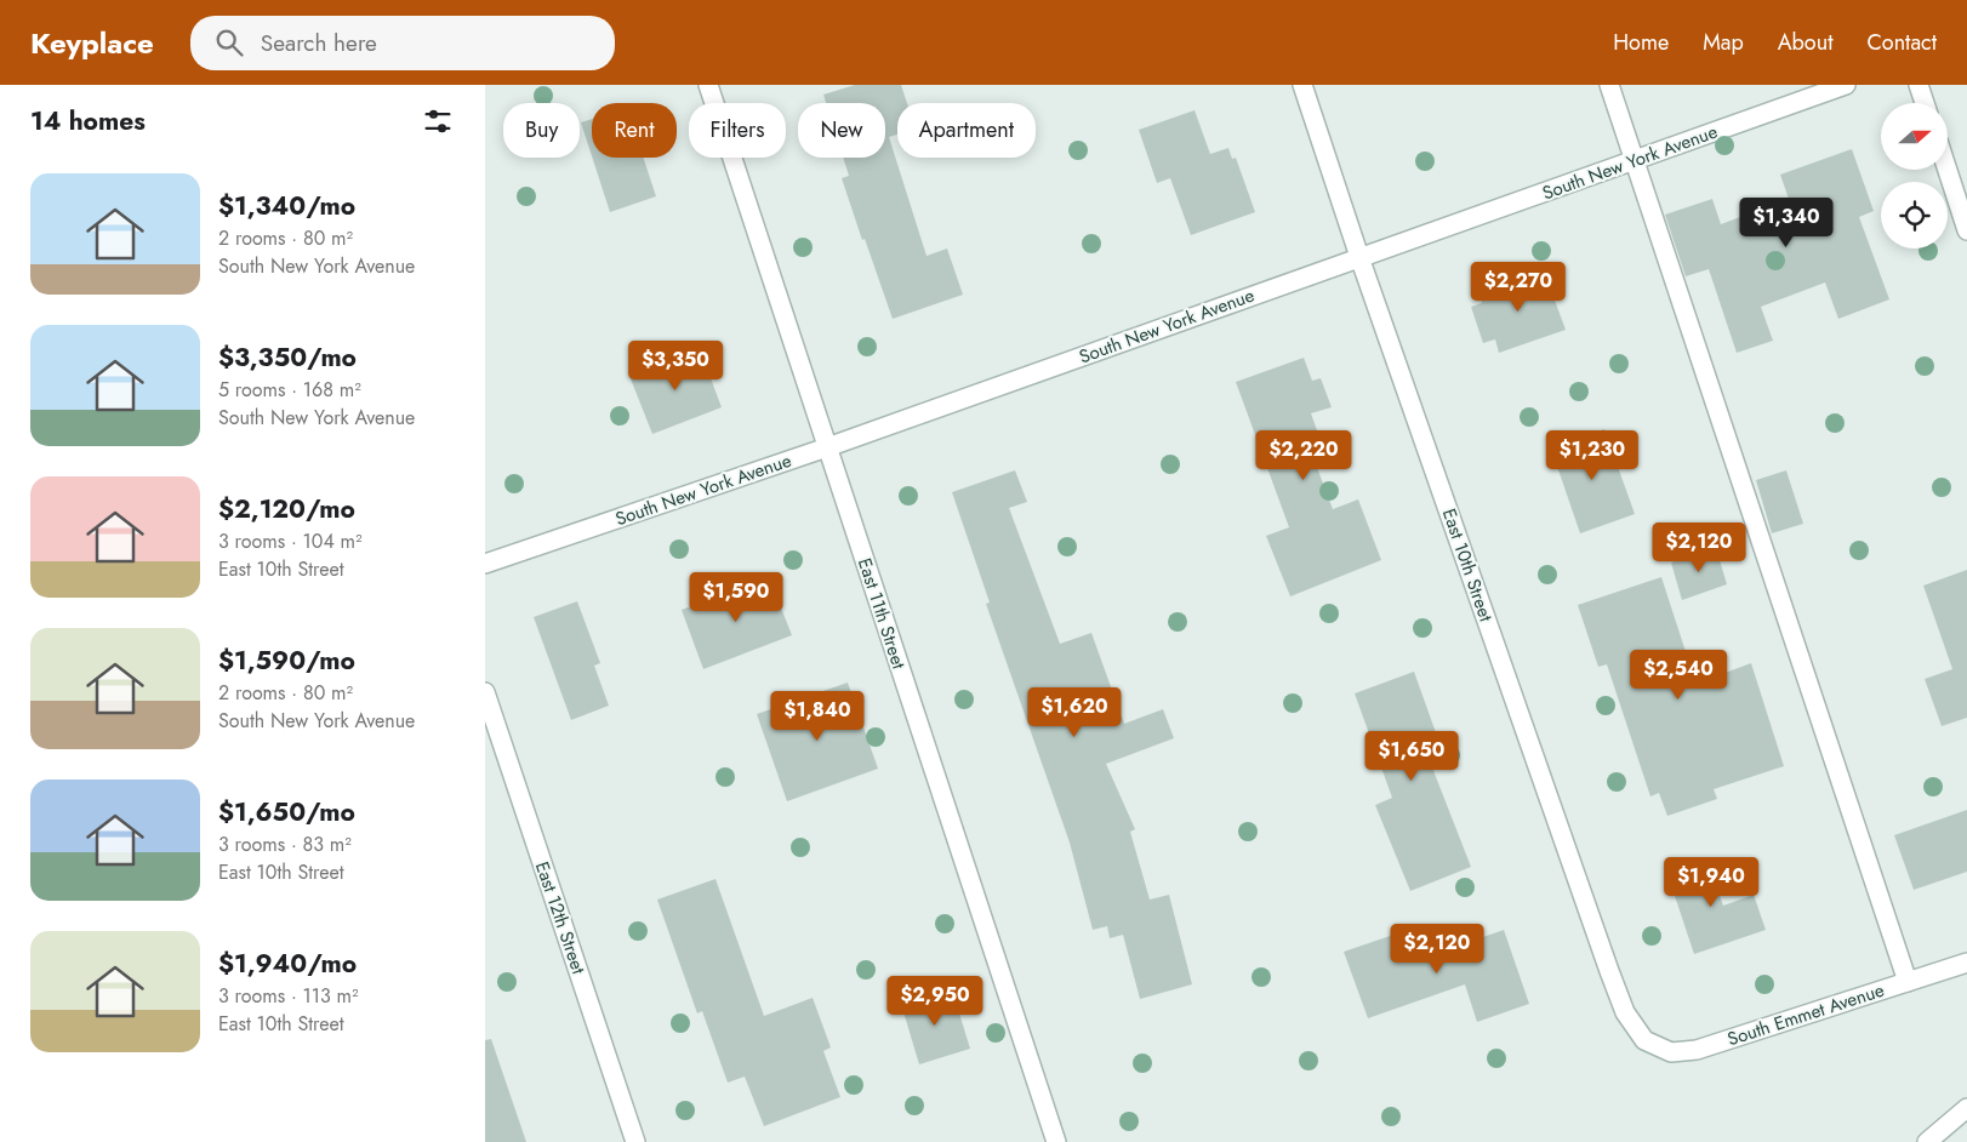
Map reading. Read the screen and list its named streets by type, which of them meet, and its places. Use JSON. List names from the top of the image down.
{
  "streets": {
    "street": [
      "South New York Avenue",
      "East 10th Street",
      "East 11th Street",
      "East 12th Street",
      "South Emmet Avenue"
    ]
  },
  "crossings": [
    ["South New York Avenue", "East 10th Street"],
    ["South New York Avenue", "East 11th Street"],
    ["East 10th Street", "South Emmet Avenue"]
  ],
  "north": "right",
  "page": {
    "header": "Keyplace",
    "search": "Search here",
    "nav": [
      "Home",
      "Map",
      "About",
      "Contact"
    ],
    "heading": "14 homes",
    "chip": [
      "Buy",
      "Rent",
      "Filters",
      "New",
      "Apartment"
    ],
    "list": [
      {
        "name": "$1,340/mo",
        "note": "2 rooms · 80 m² · South New York Avenue"
      },
      {
        "name": "$3,350/mo",
        "note": "5 rooms · 168 m² · South New York Avenue"
      },
      {
        "name": "$2,120/mo",
        "note": "3 rooms · 104 m² · East 10th Street"
      },
      {
        "name": "$1,590/mo",
        "note": "2 rooms · 80 m² · South New York Avenue"
      },
      {
        "name": "$1,650/mo",
        "note": "3 rooms · 83 m² · East 10th Street"
      },
      {
        "name": "$1,940/mo",
        "note": "3 rooms · 113 m² · East 10th Street"
      }
    ],
    "price": [
      "$1,340",
      "$2,270",
      "$3,350",
      "$2,220",
      "$1,230",
      "$2,120",
      "$1,590",
      "$2,540",
      "$1,620",
      "$1,840",
      "$1,650",
      "$1,940",
      "$2,120",
      "$2,950"
    ]
  }
}
